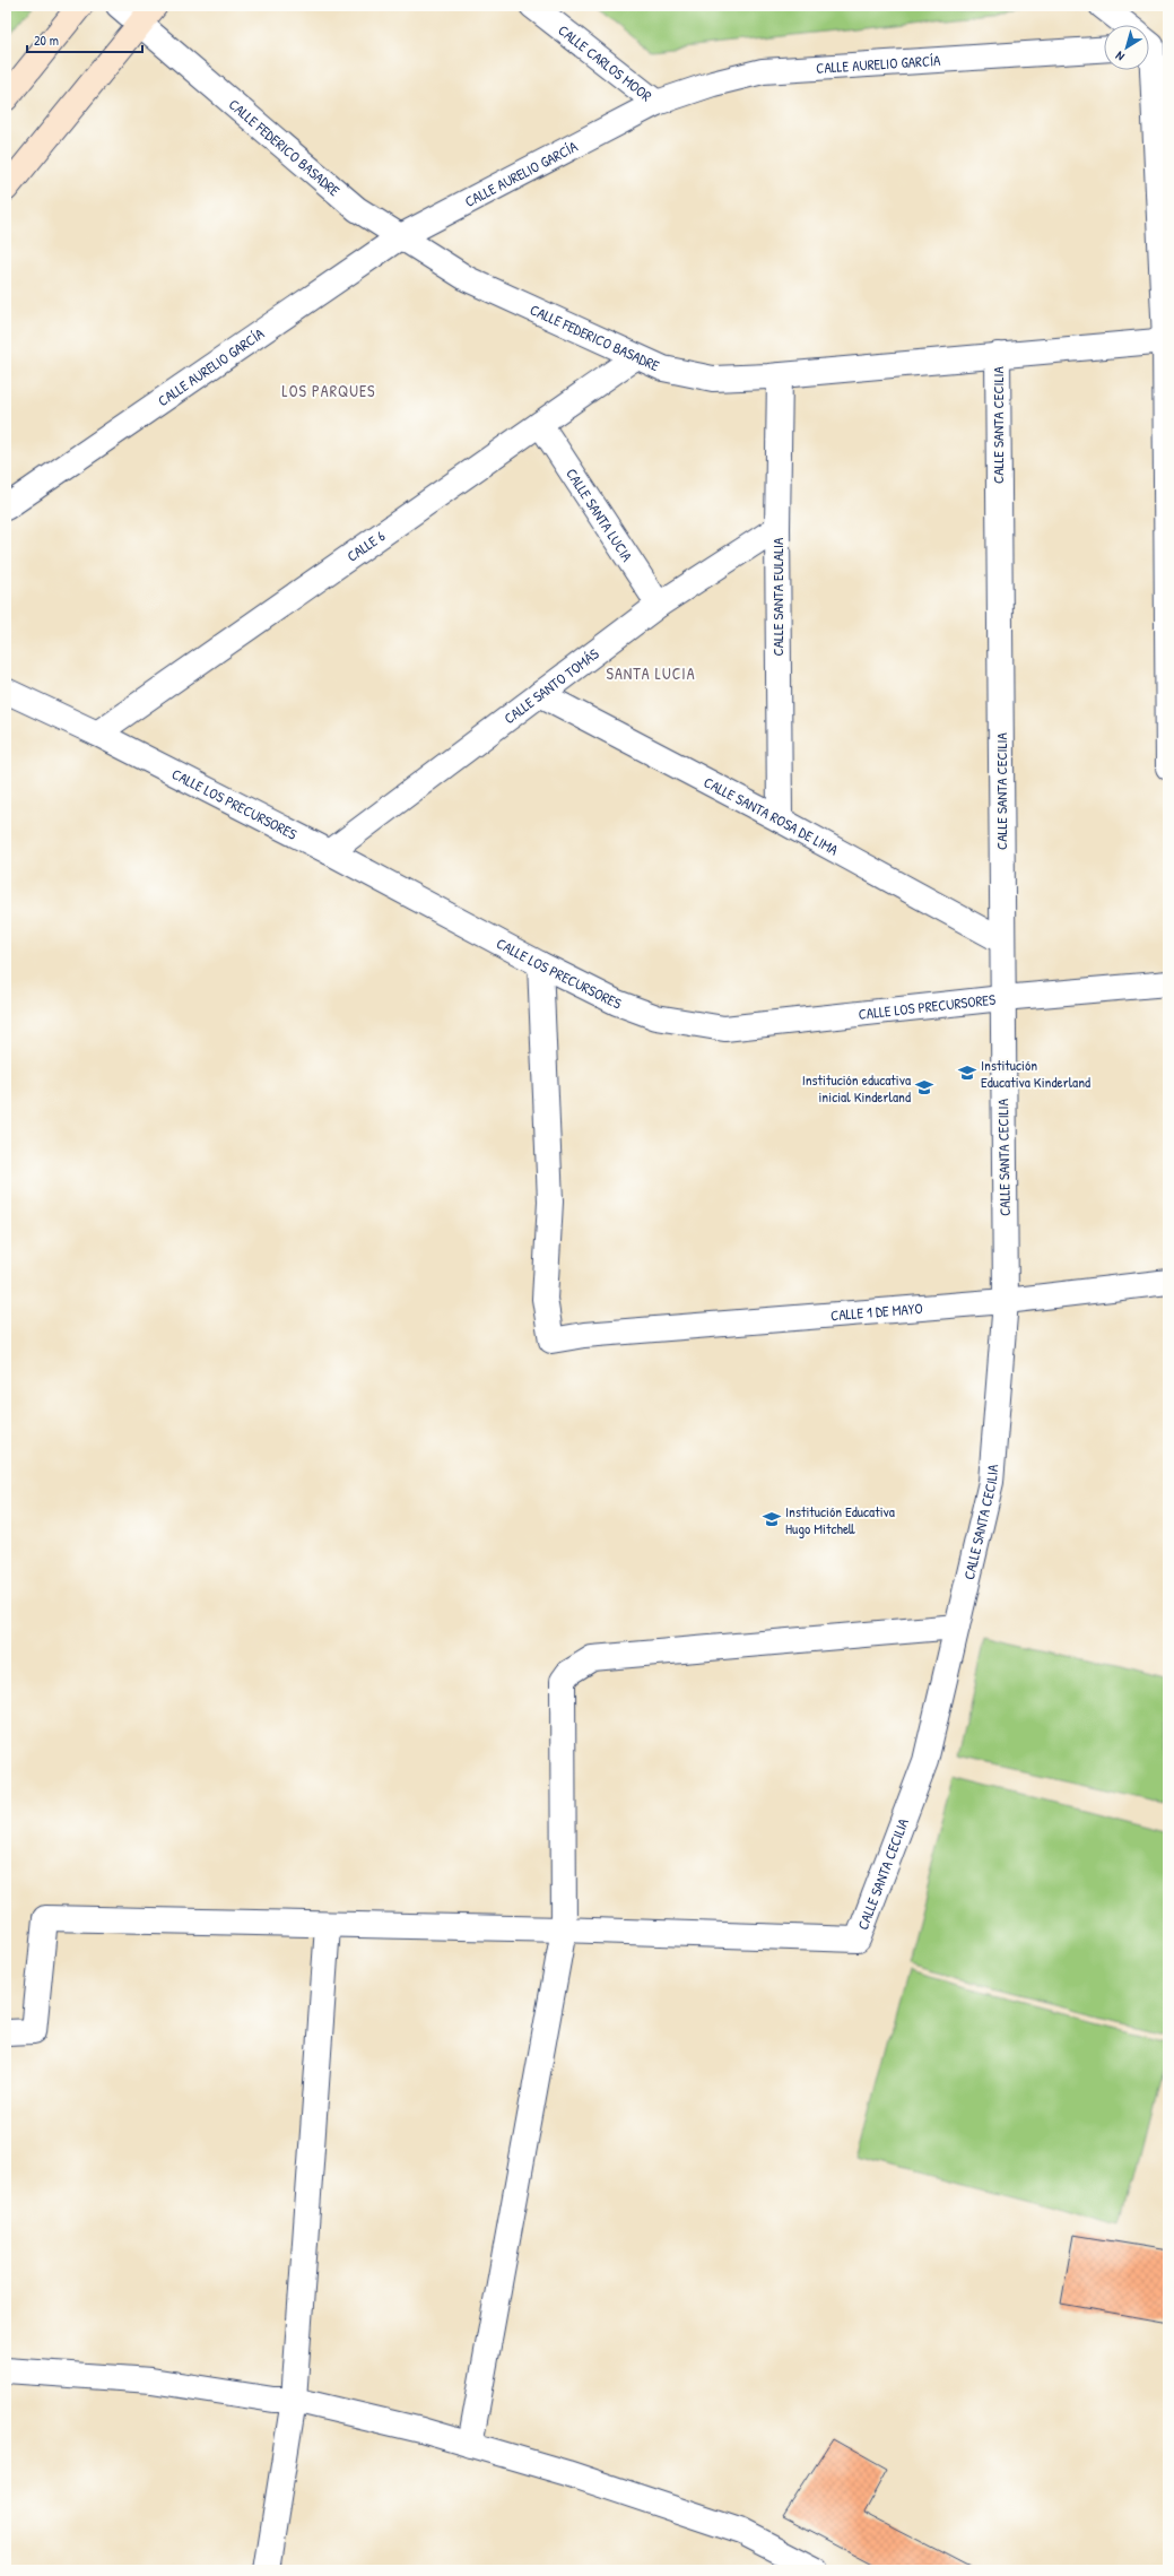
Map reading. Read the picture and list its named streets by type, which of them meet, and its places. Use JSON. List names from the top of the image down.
{
  "streets": {
    "street": [
      "CALLE CARLOS MOOR",
      "CALLE AURELIO GARCÍA",
      "CALLE FEDERICO BASADRE",
      "CALLE SANTA CECILIA",
      "CALLE SANTA LUCIA",
      "CALLE 6",
      "CALLE SANTA EULALIA",
      "CALLE SANTO TOMÁS",
      "CALLE LOS PRECURSORES",
      "CALLE SANTA ROSA DE LIMA",
      "CALLE 1 DE MAYO"
    ]
  },
  "crossings": [
    ["CALLE CARLOS MOOR", "CALLE AURELIO GARCÍA"],
    ["CALLE AURELIO GARCÍA", "CALLE FEDERICO BASADRE"],
    ["CALLE FEDERICO BASADRE", "CALLE SANTA CECILIA"],
    ["CALLE FEDERICO BASADRE", "CALLE 6"],
    ["CALLE FEDERICO BASADRE", "CALLE SANTA EULALIA"],
    ["CALLE SANTA CECILIA", "CALLE LOS PRECURSORES"],
    ["CALLE SANTA CECILIA", "CALLE SANTA ROSA DE LIMA"],
    ["CALLE SANTA CECILIA", "CALLE 1 DE MAYO"],
    ["CALLE SANTA LUCIA", "CALLE 6"],
    ["CALLE SANTA LUCIA", "CALLE SANTO TOMÁS"],
    ["CALLE 6", "CALLE LOS PRECURSORES"],
    ["CALLE SANTA EULALIA", "CALLE SANTO TOMÁS"],
    ["CALLE SANTA EULALIA", "CALLE SANTA ROSA DE LIMA"],
    ["CALLE SANTO TOMÁS", "CALLE LOS PRECURSORES"],
    ["CALLE SANTO TOMÁS", "CALLE SANTA ROSA DE LIMA"],
    ["CALLE LOS PRECURSORES", "CALLE 1 DE MAYO"]
  ],
  "districts": ["LOS PARQUES", "SANTA LUCIA"],
  "places": {
    "school or university": ["Institución Educativa Kinderland", "Institución educativa inicial Kinderland", "Institución Educativa Hugo Mitchell"]
  },
  "scale_bar": "20 m",
  "north": "bottom left"
}
